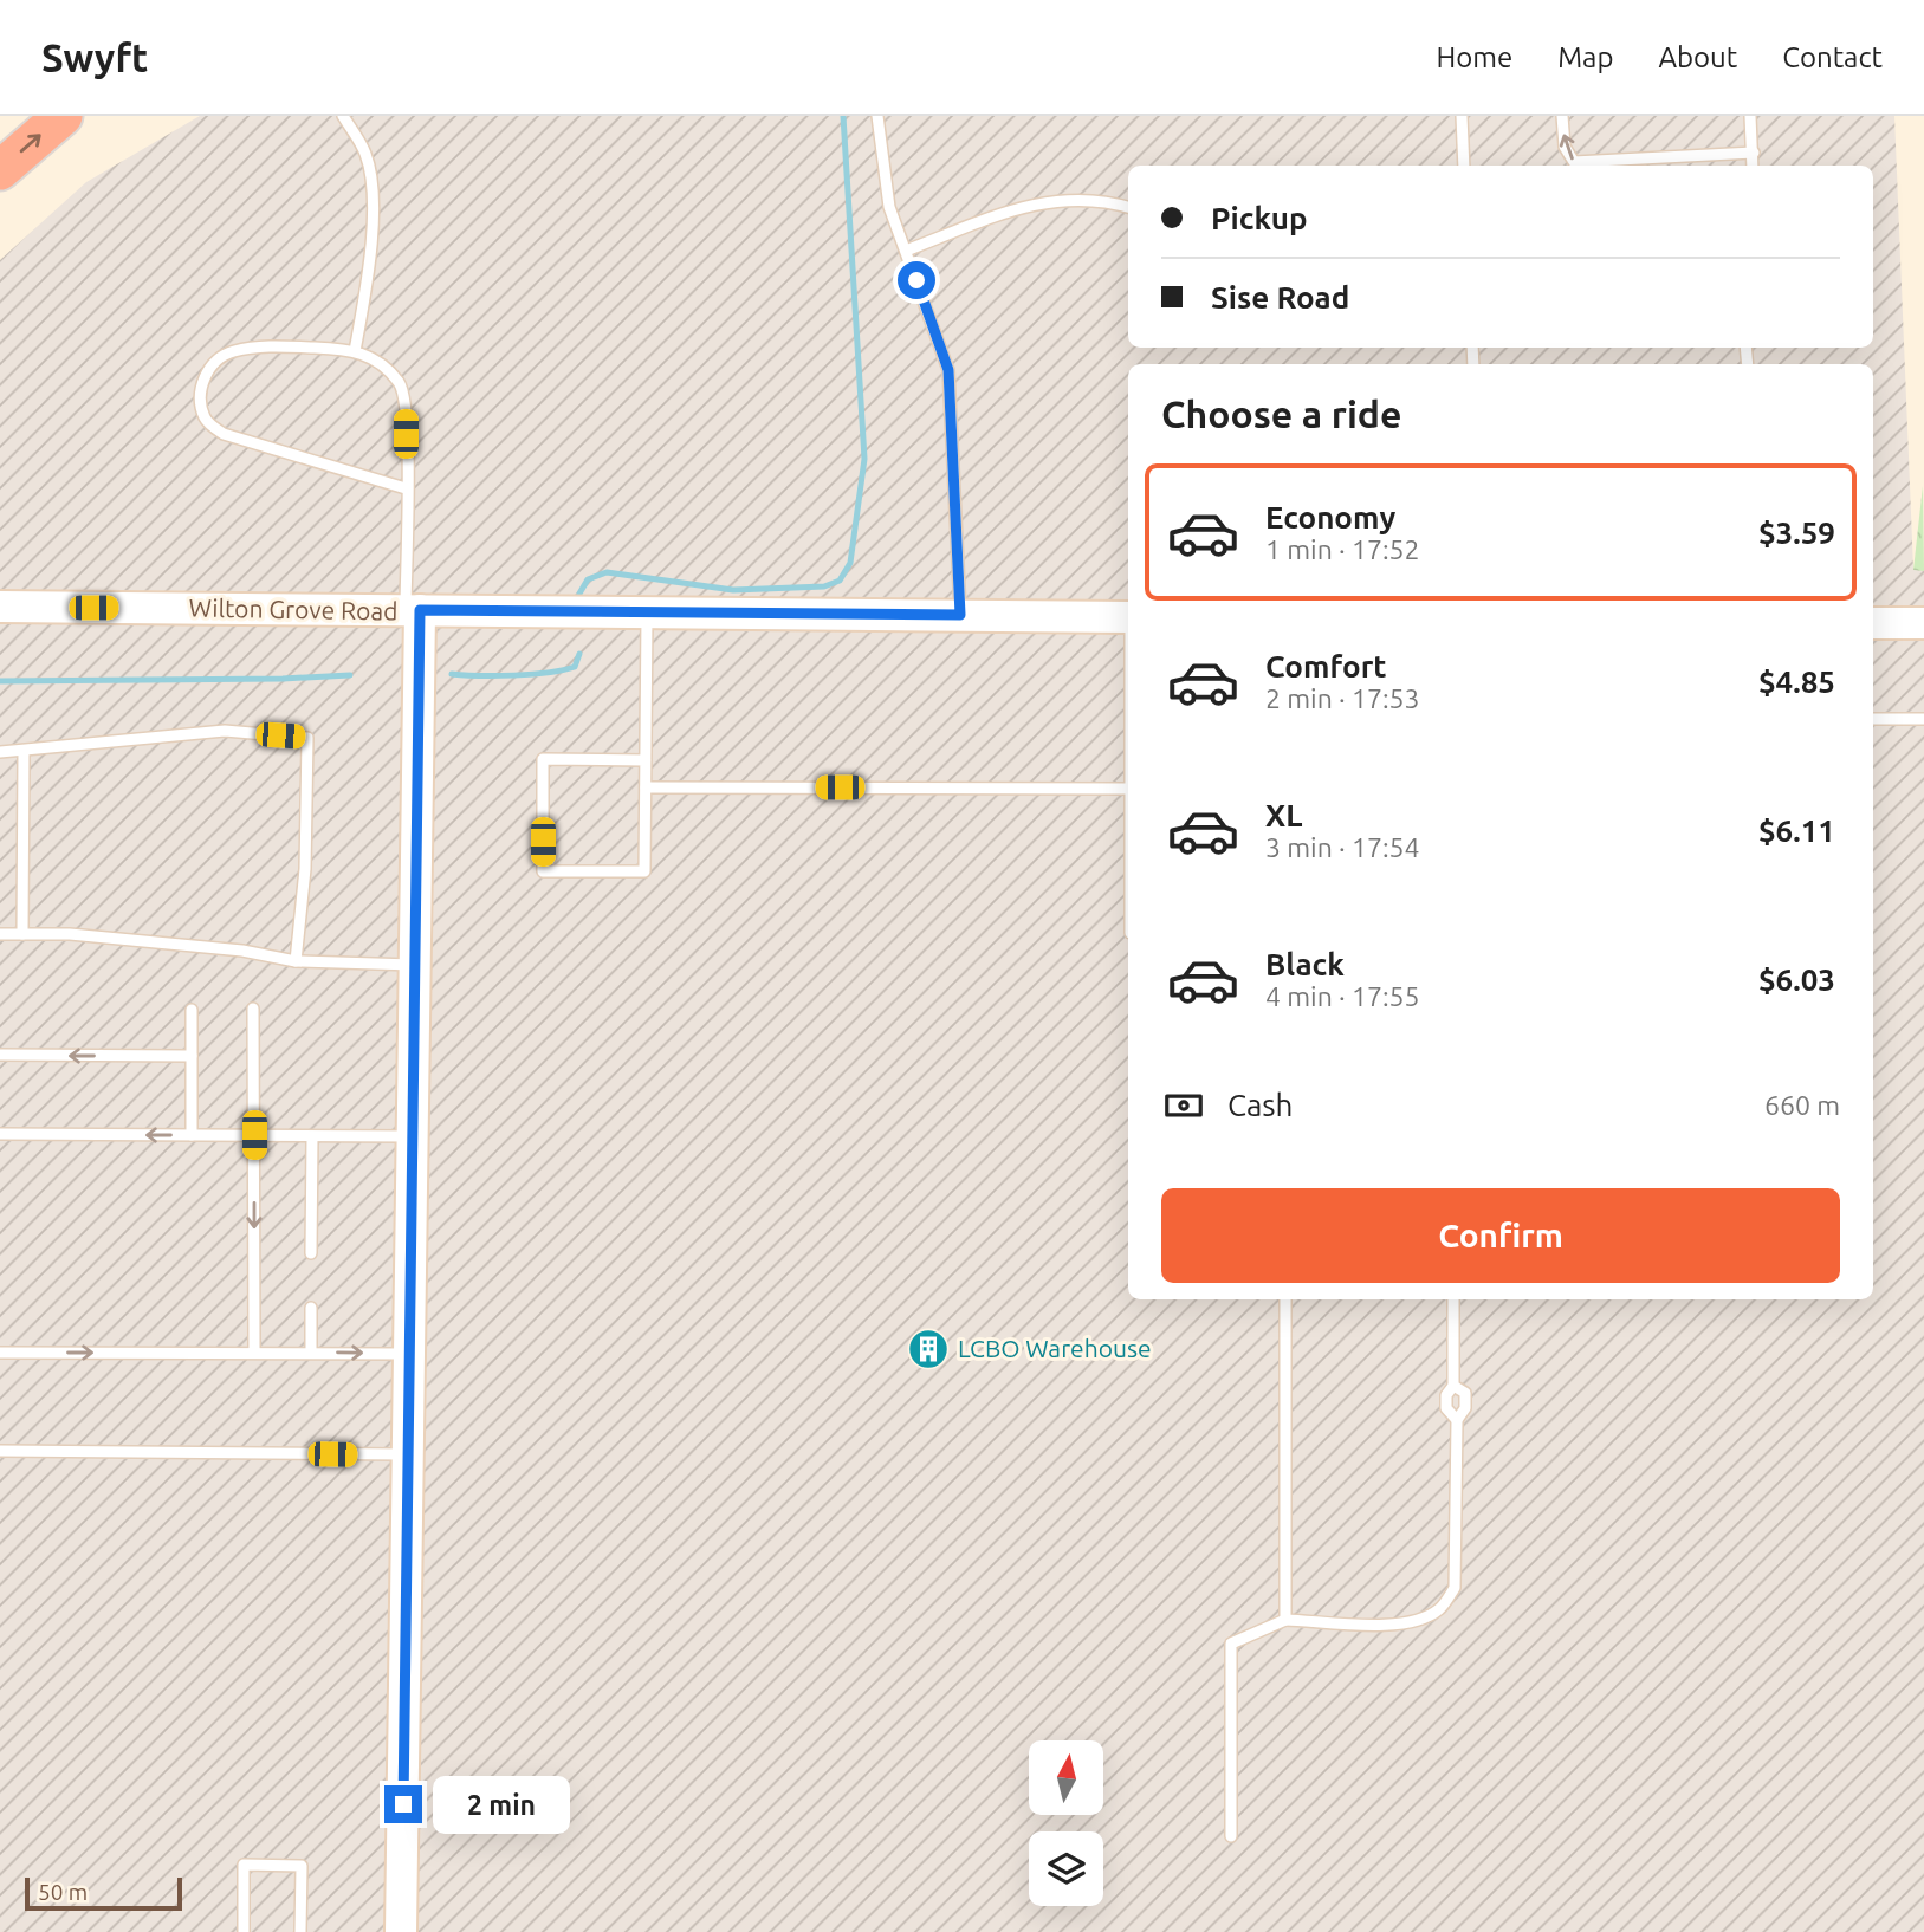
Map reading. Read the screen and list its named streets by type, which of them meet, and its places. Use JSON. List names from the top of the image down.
{
  "streets": {
    "street": ["Wilton Grove Road"]
  },
  "places": {
    "building": ["LCBO Warehouse"]
  },
  "scale_bar": "50 m",
  "north": "top",
  "page": {
    "header": "Swyft",
    "nav": [
      "Home",
      "Map",
      "About",
      "Contact"
    ],
    "banner": ["Pickup", "Sise Road"],
    "heading": "Choose a ride",
    "list": [
      {
        "name": "Economy",
        "note": "1 min · 17:52",
        "value": "$3.59"
      },
      {
        "name": "Comfort",
        "note": "2 min · 17:53",
        "value": "$4.85"
      },
      {
        "name": "XL",
        "note": "3 min · 17:54",
        "value": "$6.11"
      },
      {
        "name": "Black",
        "note": "4 min · 17:55",
        "value": "$6.03"
      }
    ],
    "pay": ["Cash", "660 m"],
    "buttons": "Confirm",
    "bubble": "2 min",
    "scale": "50 m"
  }
}
